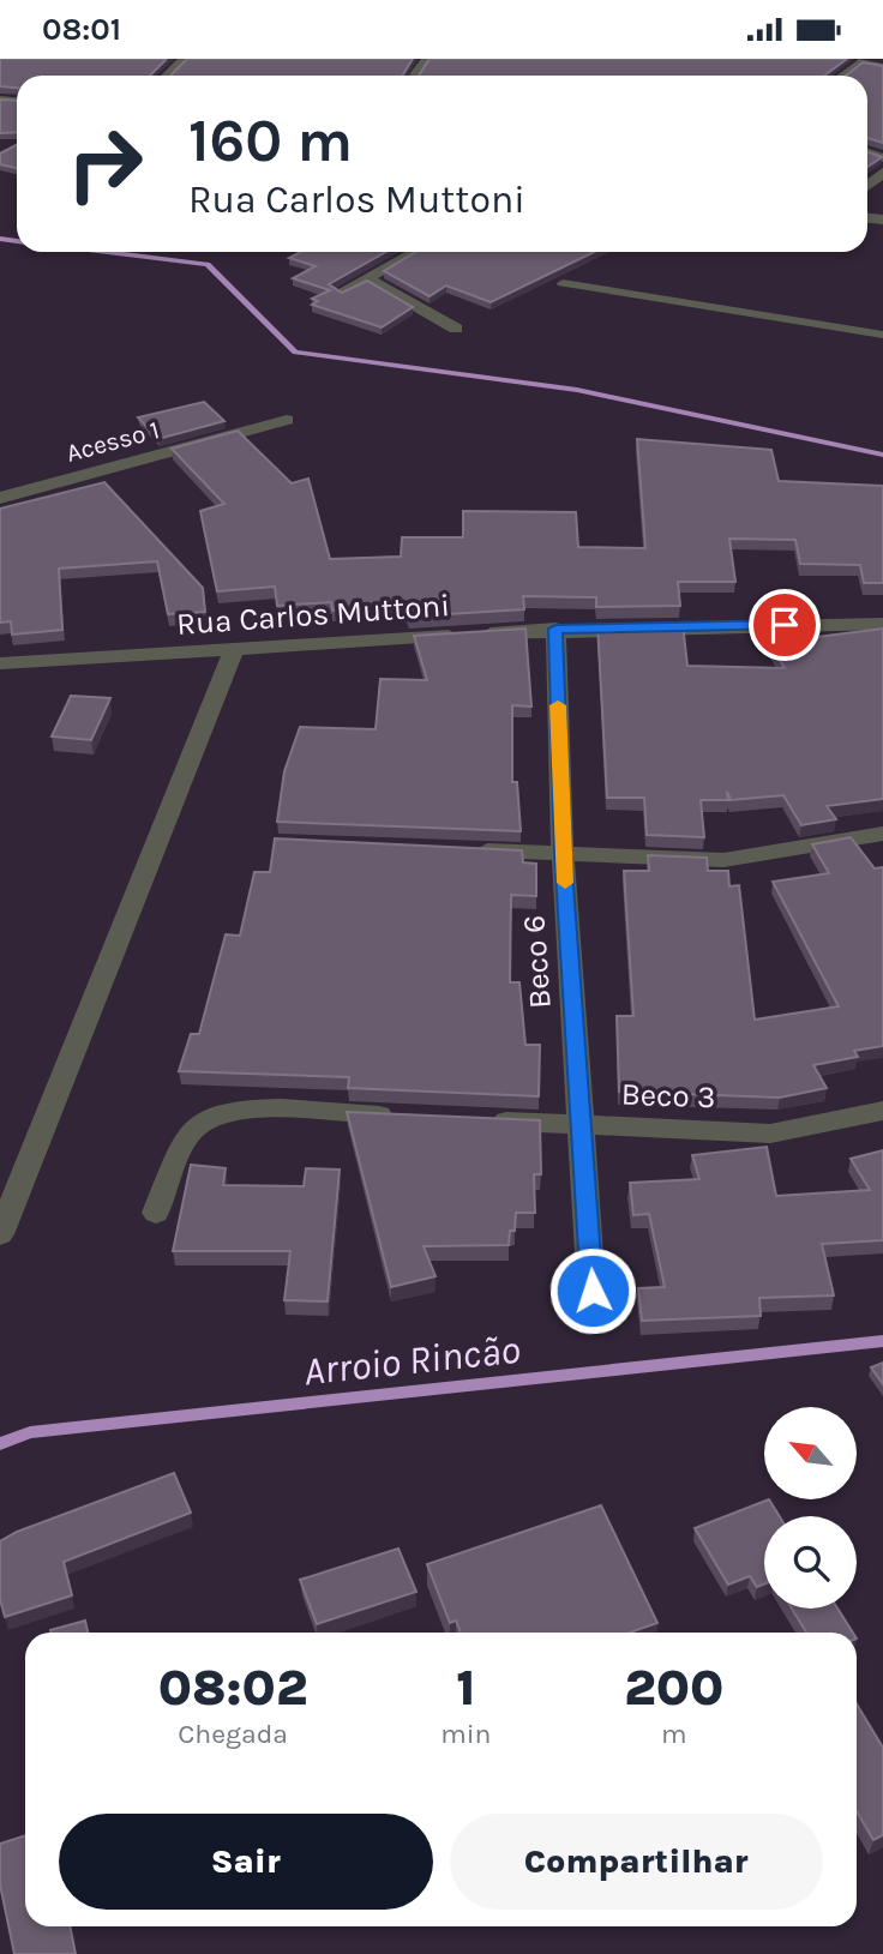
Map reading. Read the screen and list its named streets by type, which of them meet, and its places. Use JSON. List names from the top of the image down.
{
  "streets": {
    "street": [
      "Acesso 1",
      "Rua Carlos Muttoni",
      "Beco 6",
      "Beco 3"
    ]
  },
  "crossings": [
    ["Rua Carlos Muttoni", "Beco 6"],
    ["Beco 6", "Beco 3"]
  ],
  "water": ["Arroio Rincão"],
  "north": "top left",
  "page": {
    "status": "08:01",
    "turn": ["160 m", "Rua Carlos Muttoni"],
    "eta": [
      "08:02",
      "Chegada",
      "1",
      "min",
      "200",
      "m"
    ],
    "buttons": ["Sair", "Compartilhar"]
  }
}
